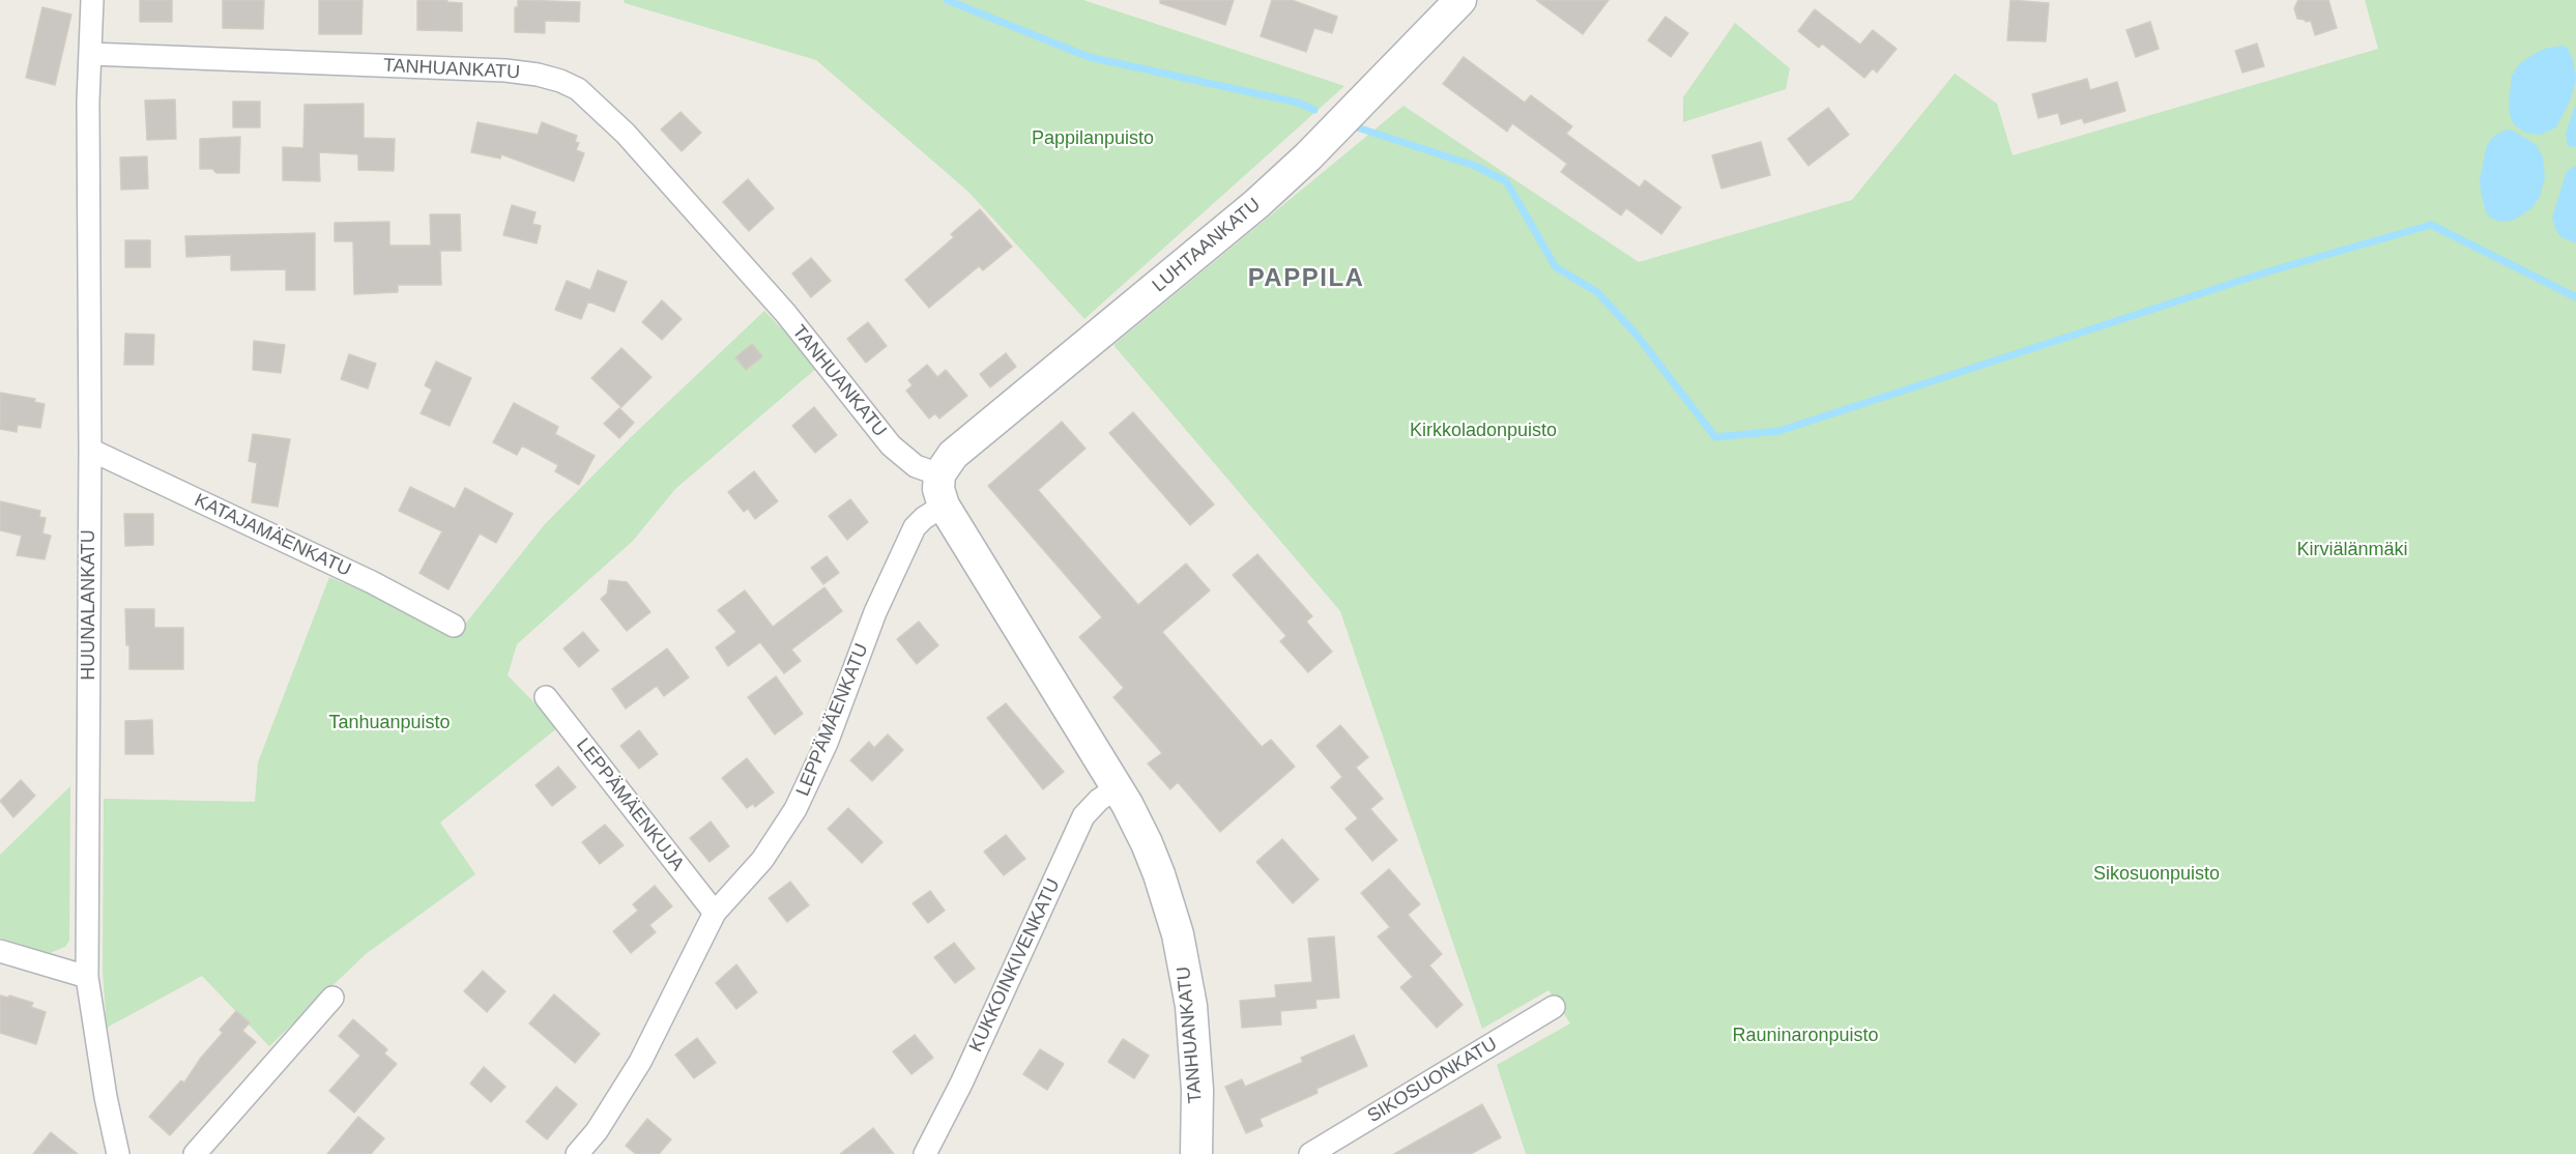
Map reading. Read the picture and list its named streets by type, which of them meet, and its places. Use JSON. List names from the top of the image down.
{
  "streets": {
    "street": [
      "TANHUANKATU",
      "LUHTAANKATU",
      "KATAJAMÄENKATU",
      "HUUNALANKATU",
      "LEPPÄMÄENKATU",
      "LEPPÄMÄENKUJA",
      "KUKKOINKIVENKATU",
      "SIKOSUONKATU"
    ]
  },
  "crossings": [
    ["TANHUANKATU", "LUHTAANKATU"],
    ["TANHUANKATU", "HUUNALANKATU"],
    ["TANHUANKATU", "LEPPÄMÄENKATU"],
    ["TANHUANKATU", "KUKKOINKIVENKATU"],
    ["KATAJAMÄENKATU", "HUUNALANKATU"],
    ["LEPPÄMÄENKATU", "LEPPÄMÄENKUJA"]
  ],
  "districts": ["PAPPILA"],
  "parks": [
    "Pappilanpuisto",
    "Kirkkoladonpuisto",
    "Kirviälänmäki",
    "Tanhuanpuisto",
    "Sikosuonpuisto",
    "Rauninaronpuisto"
  ]
}
